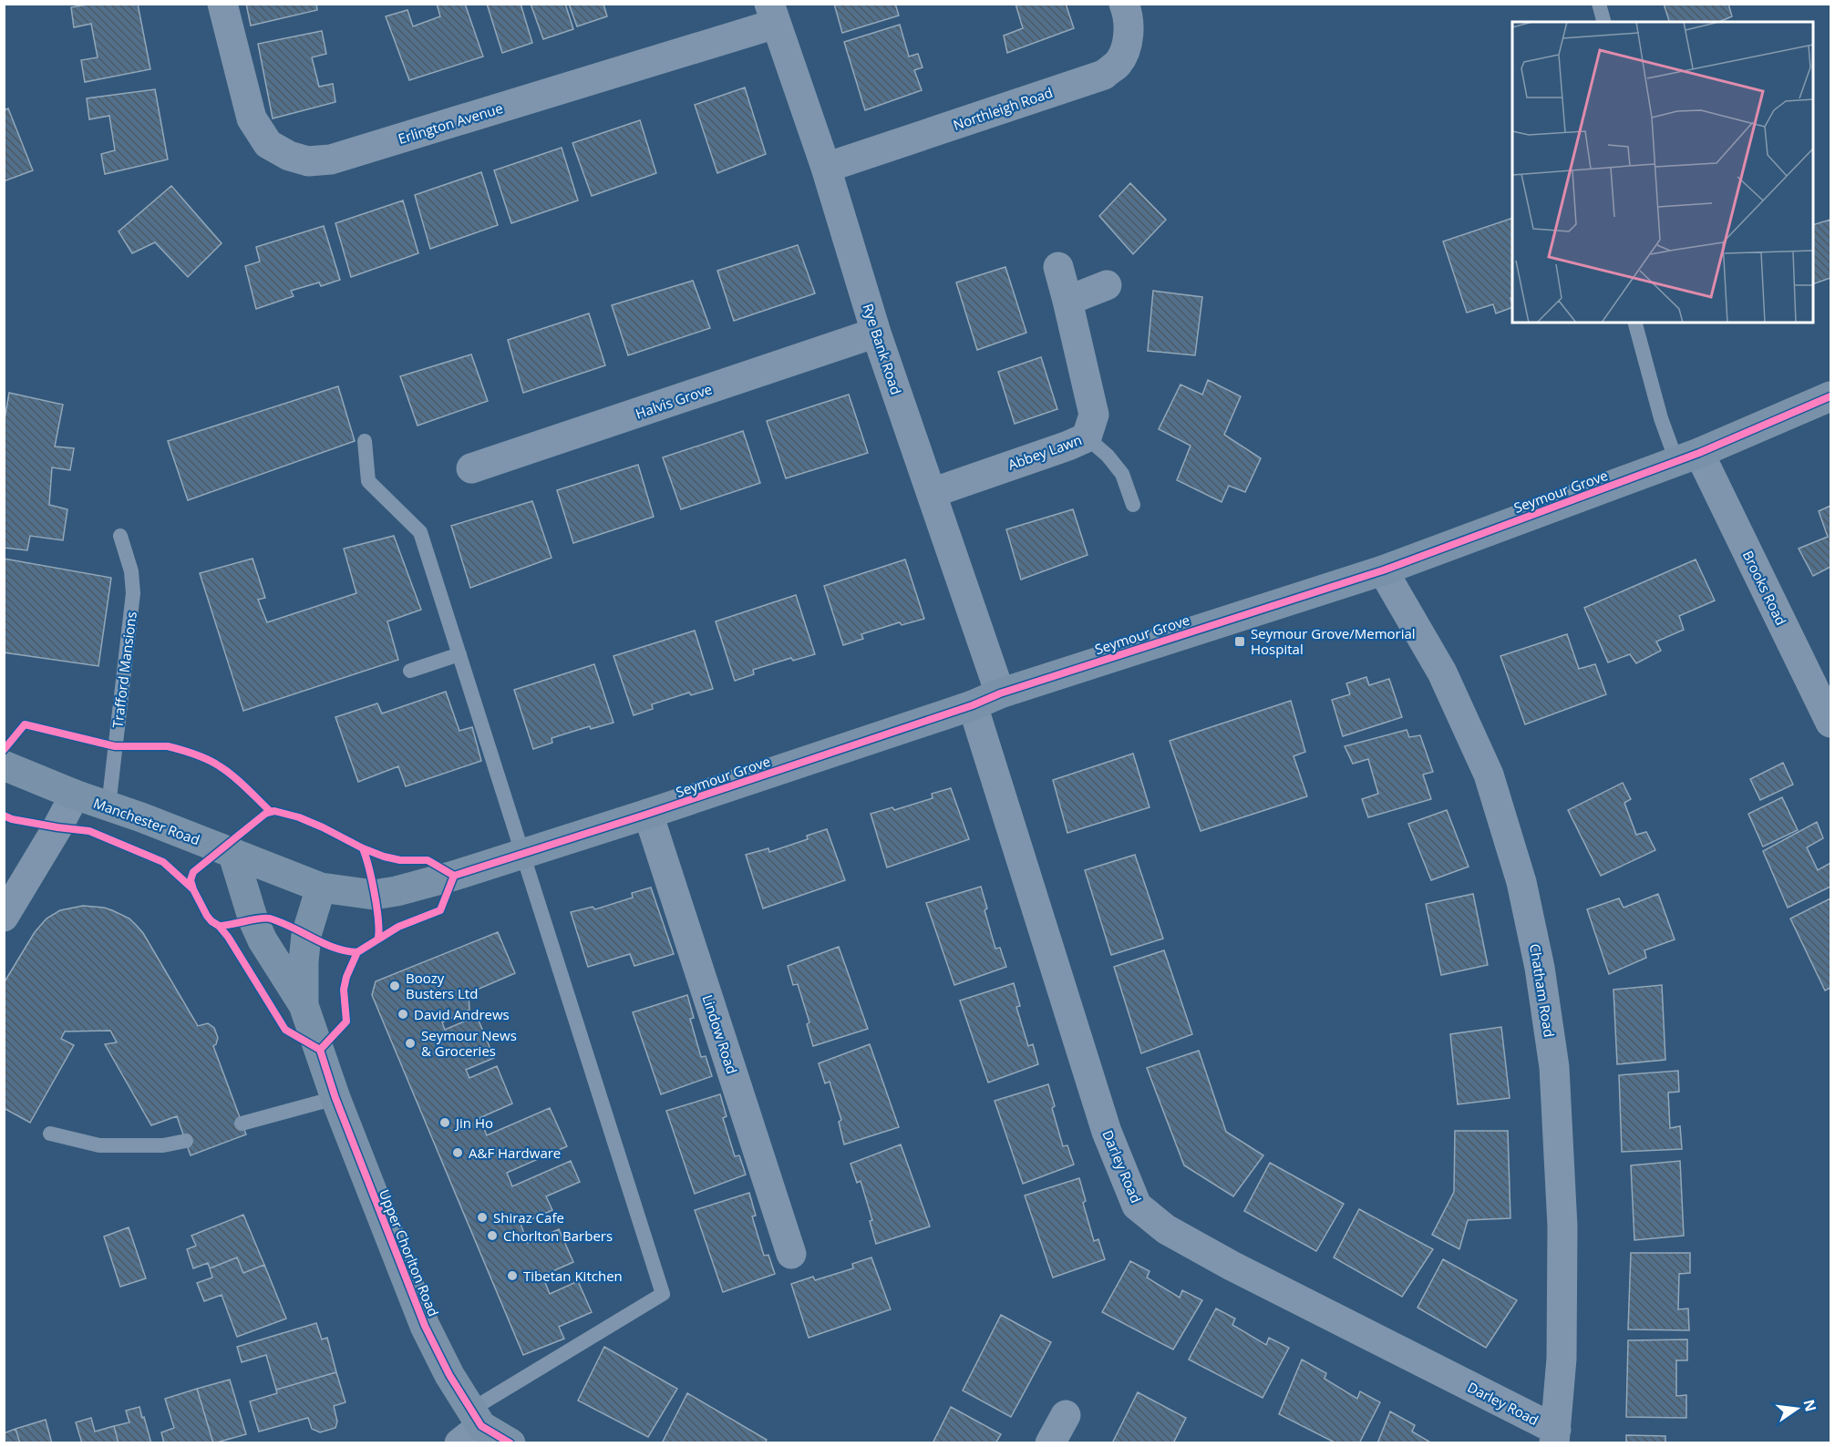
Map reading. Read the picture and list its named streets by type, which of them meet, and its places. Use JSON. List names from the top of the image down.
{
  "streets": {
    "main road": ["Seymour Grove", "Manchester Road", "Upper Chorlton Road"],
    "street": [
      "Northleigh Road",
      "Erlington Avenue",
      "Rye Bank Road",
      "Halvis Grove",
      "Abbey Lawn",
      "Brooks Road",
      "Chatham Road",
      "Lindow Road",
      "Darley Road"
    ],
    "lane": ["Trafford Mansions"]
  },
  "crossings": [
    ["Northleigh Road", "Rye Bank Road"],
    ["Erlington Avenue", "Rye Bank Road"],
    ["Rye Bank Road", "Halvis Grove"],
    ["Rye Bank Road", "Abbey Lawn"],
    ["Rye Bank Road", "Seymour Grove"],
    ["Seymour Grove", "Brooks Road"],
    ["Seymour Grove", "Manchester Road"],
    ["Seymour Grove", "Chatham Road"],
    ["Seymour Grove", "Lindow Road"],
    ["Seymour Grove", "Darley Road"],
    ["Seymour Grove", "Upper Chorlton Road"],
    ["Trafford Mansions", "Manchester Road"],
    ["Manchester Road", "Upper Chorlton Road"],
    ["Chatham Road", "Darley Road"]
  ],
  "places": {
    "transit": ["Seymour Grove/Memorial Hospital"],
    "other": [
      "Boozy Busters Ltd",
      "David Andrews",
      "Seymour News & Groceries",
      "Jin Ho",
      "A&F Hardware",
      "Shiraz Cafe",
      "Chorlton Barbers",
      "Tibetan Kitchen"
    ]
  },
  "north": "right"
}
